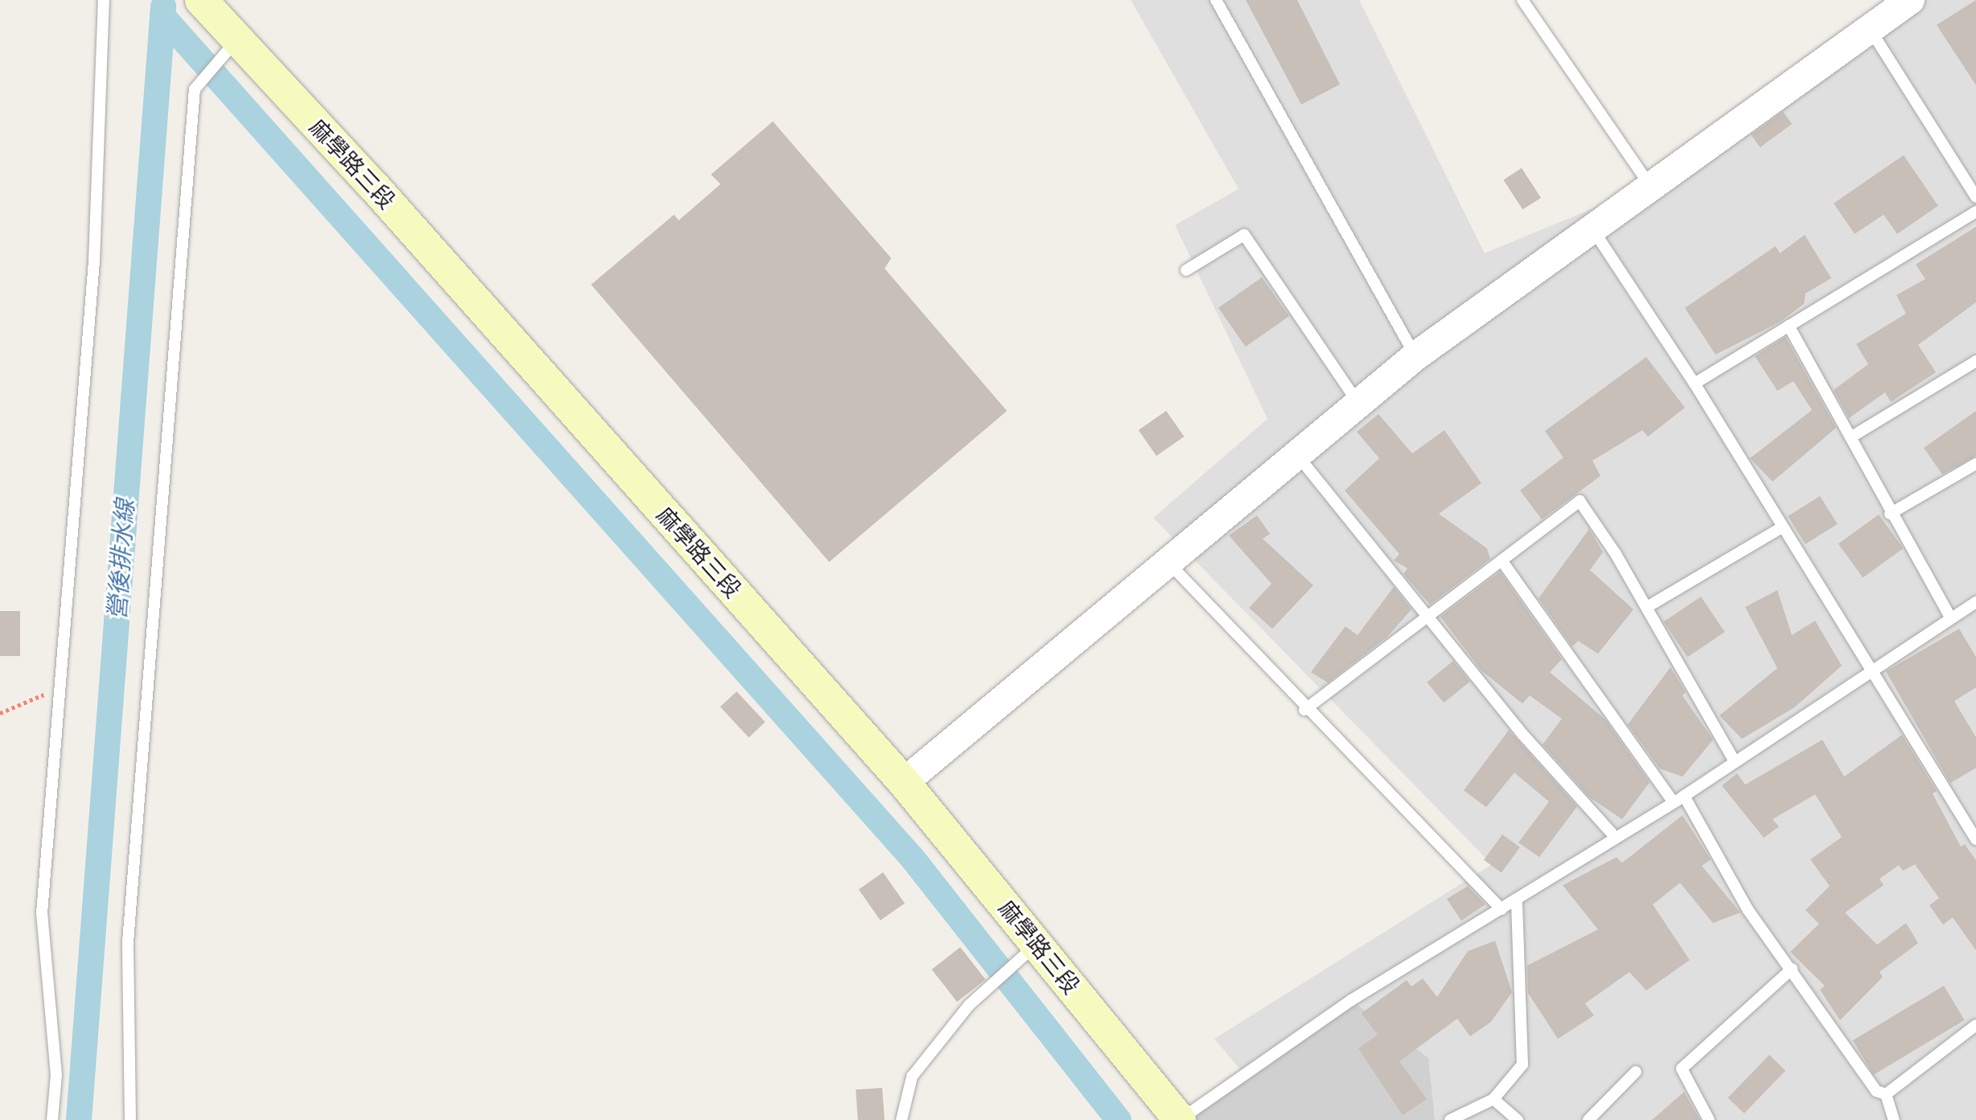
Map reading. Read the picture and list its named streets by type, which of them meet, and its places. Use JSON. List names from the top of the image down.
{
  "streets": {
    "main road": ["麻學路三段"]
  },
  "water": ["營後排水線"]
}
